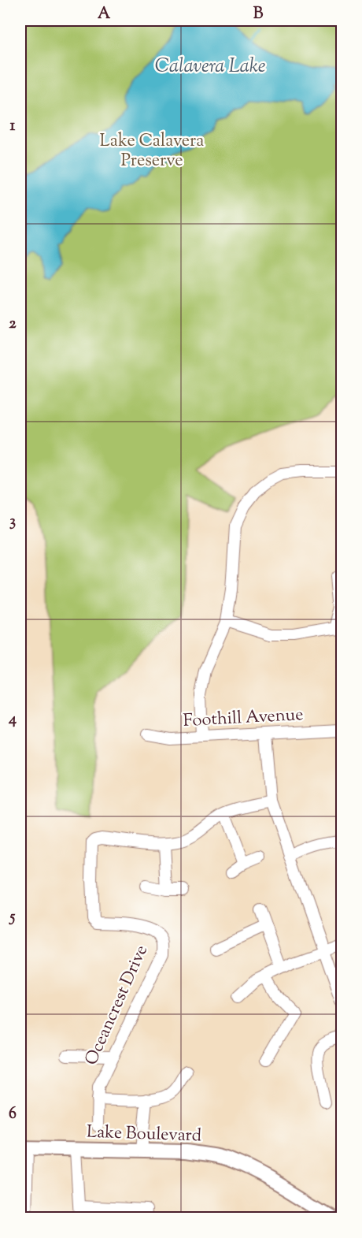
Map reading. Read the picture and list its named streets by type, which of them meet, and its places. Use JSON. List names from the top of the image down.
{
  "streets": {
    "main road": ["Lake Boulevard"],
    "street": ["Foothill Avenue", "Oceancrest Drive"]
  },
  "water": ["Calavera Lake"],
  "parks": ["Lake Calavera Preserve"],
  "grid": {
    "columns": ["A", "B"],
    "rows": [
      "1",
      "2",
      "3",
      "4",
      "5",
      "6"
    ]
  }
}
